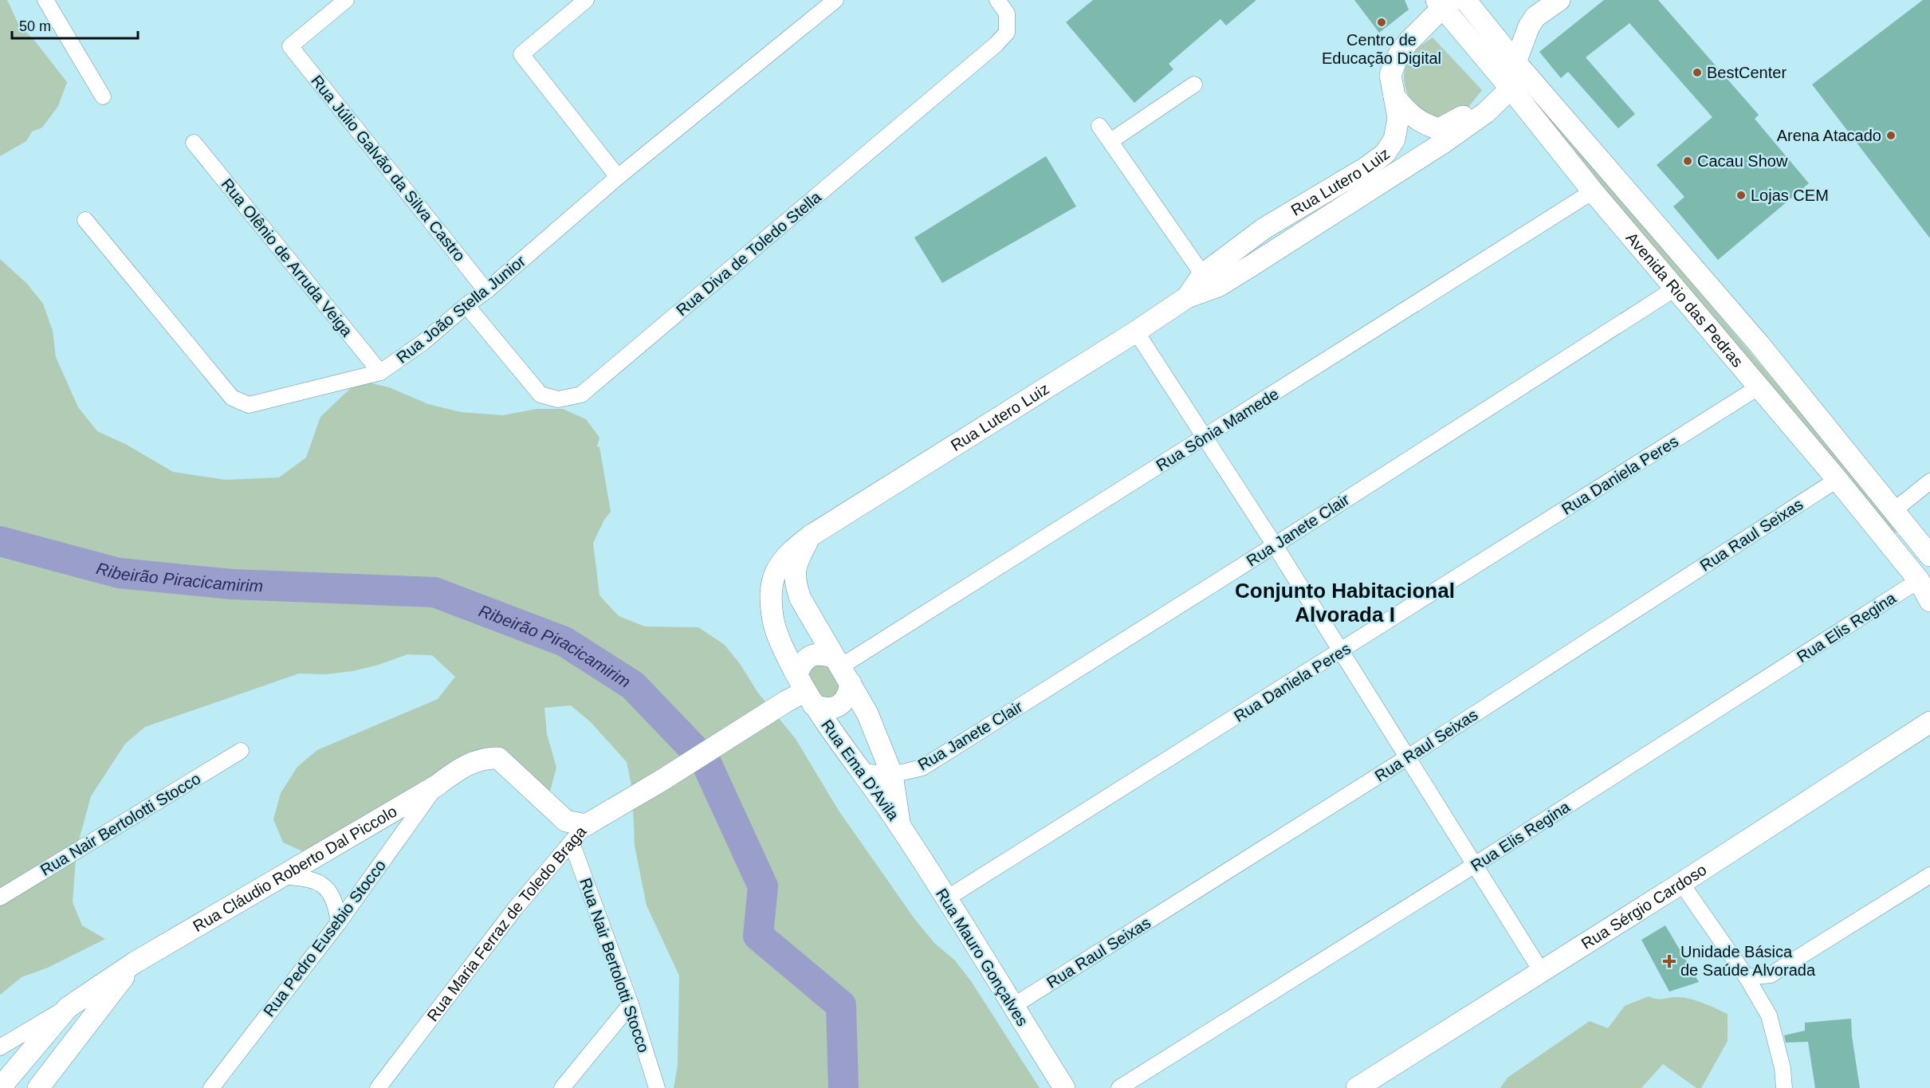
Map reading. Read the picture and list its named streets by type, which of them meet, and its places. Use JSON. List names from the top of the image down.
{
  "streets": {
    "street": [
      "Rua Júlio Galvão da Silva Castro",
      "Rua Lutero Luiz",
      "Rua Diva de Toledo Stella",
      "Rua Olênio de Arruda Veiga",
      "Avenida Rio das Pedras",
      "Rua João Stella Junior",
      "Rua Sônia Mamede",
      "Rua Daniela Peres",
      "Rua Janete Clair",
      "Rua Raul Seixas",
      "Rua Elis Regina",
      "Rua Ema D'Avila",
      "Rua Nair Bertolotti Stocco",
      "Rua Cláudio Roberto Dal Piccolo",
      "Rua Sérgio Cardoso",
      "Rua Maria Ferraz de Toledo Braga",
      "Rua Pedro Eusebio Stocco",
      "Rua Mauro Gonçalves"
    ]
  },
  "crossings": [
    ["Rua Júlio Galvão da Silva Castro", "Rua João Stella Junior"],
    ["Rua Lutero Luiz", "Avenida Rio das Pedras"],
    ["Rua Lutero Luiz", "Rua Ema D'Avila"],
    ["Rua Diva de Toledo Stella", "Rua João Stella Junior"],
    ["Rua Olênio de Arruda Veiga", "Rua João Stella Junior"],
    ["Avenida Rio das Pedras", "Rua Sônia Mamede"],
    ["Avenida Rio das Pedras", "Rua Daniela Peres"],
    ["Avenida Rio das Pedras", "Rua Janete Clair"],
    ["Avenida Rio das Pedras", "Rua Raul Seixas"],
    ["Avenida Rio das Pedras", "Rua Elis Regina"],
    ["Rua Sônia Mamede", "Rua Ema D'Avila"],
    ["Rua Sônia Mamede", "Rua Maria Ferraz de Toledo Braga"],
    ["Rua Daniela Peres", "Rua Mauro Gonçalves"],
    ["Rua Janete Clair", "Rua Ema D'Avila"],
    ["Rua Raul Seixas", "Rua Mauro Gonçalves"],
    ["Rua Ema D'Avila", "Rua Maria Ferraz de Toledo Braga"],
    ["Rua Ema D'Avila", "Rua Mauro Gonçalves"],
    ["Rua Nair Bertolotti Stocco", "Rua Maria Ferraz de Toledo Braga"],
    ["Rua Cláudio Roberto Dal Piccolo", "Rua Maria Ferraz de Toledo Braga"],
    ["Rua Cláudio Roberto Dal Piccolo", "Rua Pedro Eusebio Stocco"]
  ],
  "districts": ["Conjunto Habitacional Alvorada I"],
  "water": ["Ribeirão Piracicamirim"],
  "places": {
    "other": [
      "Centro de Educação Digital",
      "BestCenter",
      "Arena Atacado",
      "Cacau Show",
      "Lojas CEM"
    ],
    "health": ["Unidade Básica de Saúde Alvorada"]
  },
  "scale_bar": "50 m"
}
